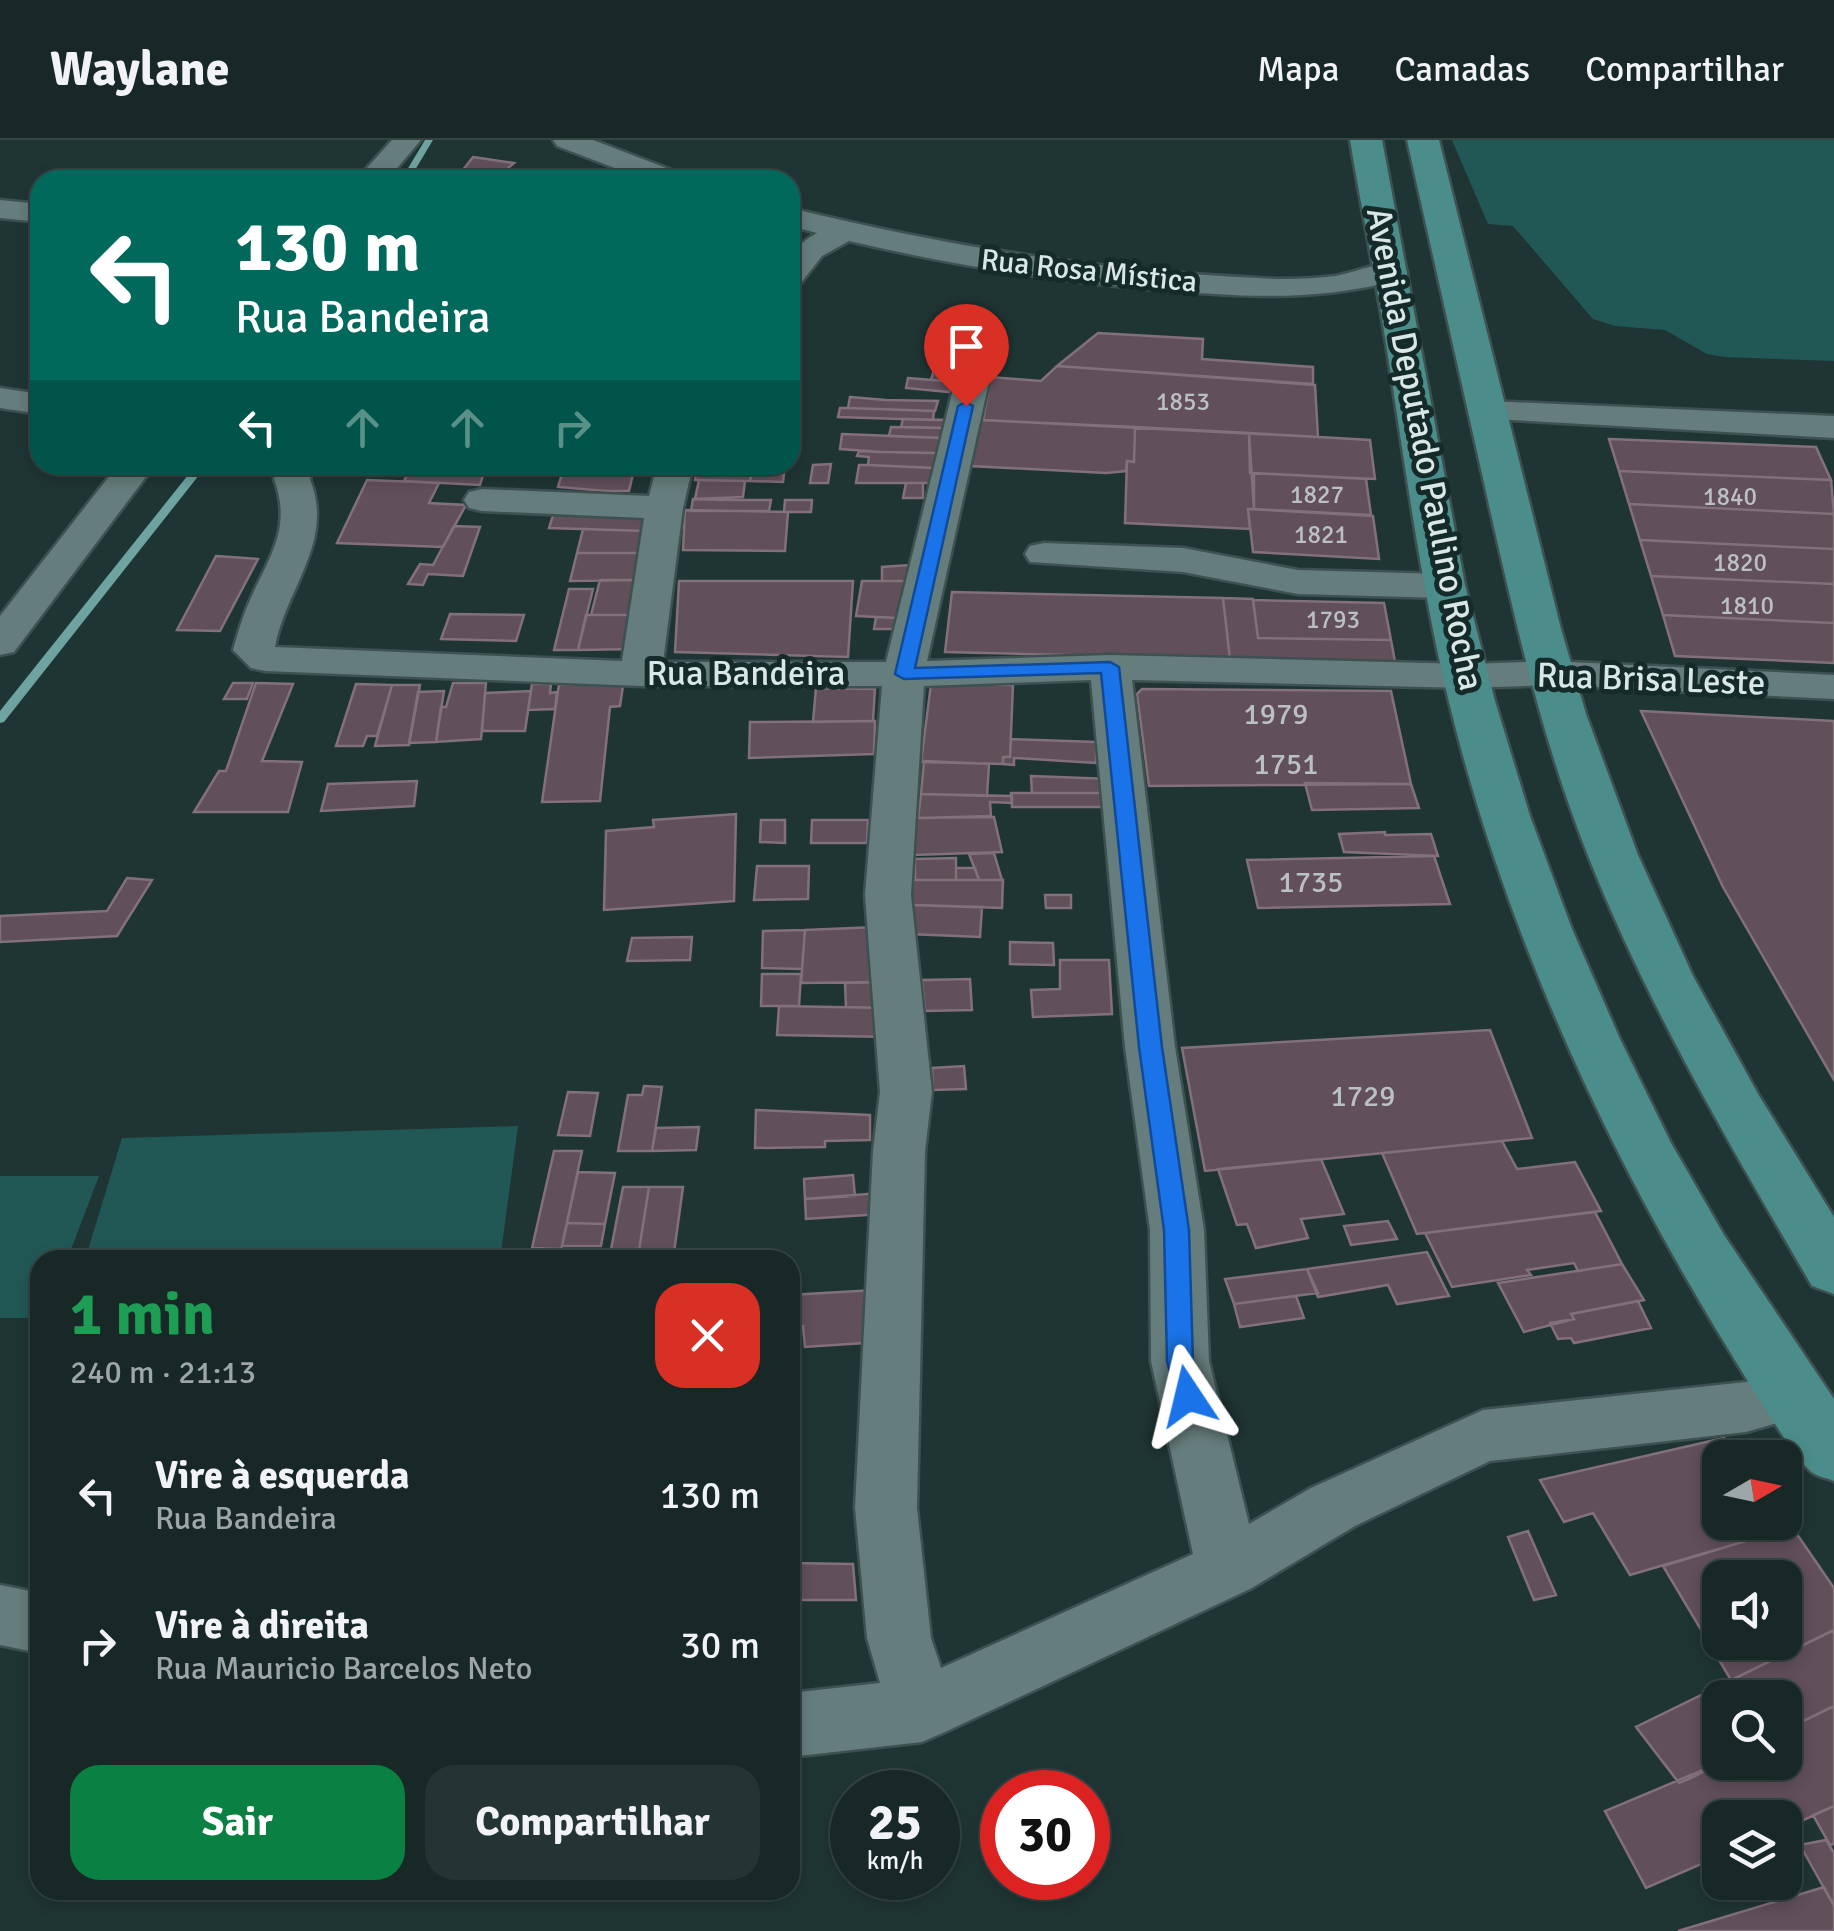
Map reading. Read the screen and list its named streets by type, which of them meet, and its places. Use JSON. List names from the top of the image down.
{
  "streets": {
    "main road": ["Avenida Deputado Paulino Rocha"],
    "street": ["Rua Rosa Mística", "Rua Bandeira", "Rua Brisa Leste"]
  },
  "crossings": [
    ["Rua Rosa Mística", "Avenida Deputado Paulino Rocha"],
    ["Avenida Deputado Paulino Rocha", "Rua Bandeira"],
    ["Avenida Deputado Paulino Rocha", "Rua Brisa Leste"],
    ["Rua Bandeira", "Rua Brisa Leste"]
  ],
  "house_numbers": [
    "1853",
    "1827",
    "1840",
    "1821",
    "1820",
    "1810",
    "1793",
    "1979",
    "1751",
    "1735",
    "1729"
  ],
  "north": "right",
  "page": {
    "header": "Waylane",
    "nav": ["Mapa", "Camadas", "Compartilhar"],
    "turn": ["130 m", "Rua Bandeira"],
    "heading": ["1 min", "240 m · 21:13"],
    "list": [
      {
        "name": "Vire à esquerda",
        "note": "Rua Bandeira",
        "value": "130 m"
      },
      {
        "name": "Vire à direita",
        "note": "Rua Mauricio Barcelos Neto",
        "value": "30 m"
      }
    ],
    "buttons": ["Sair", "Compartilhar"],
    "speed": "25 km/h",
    "limit": "30"
  }
}
